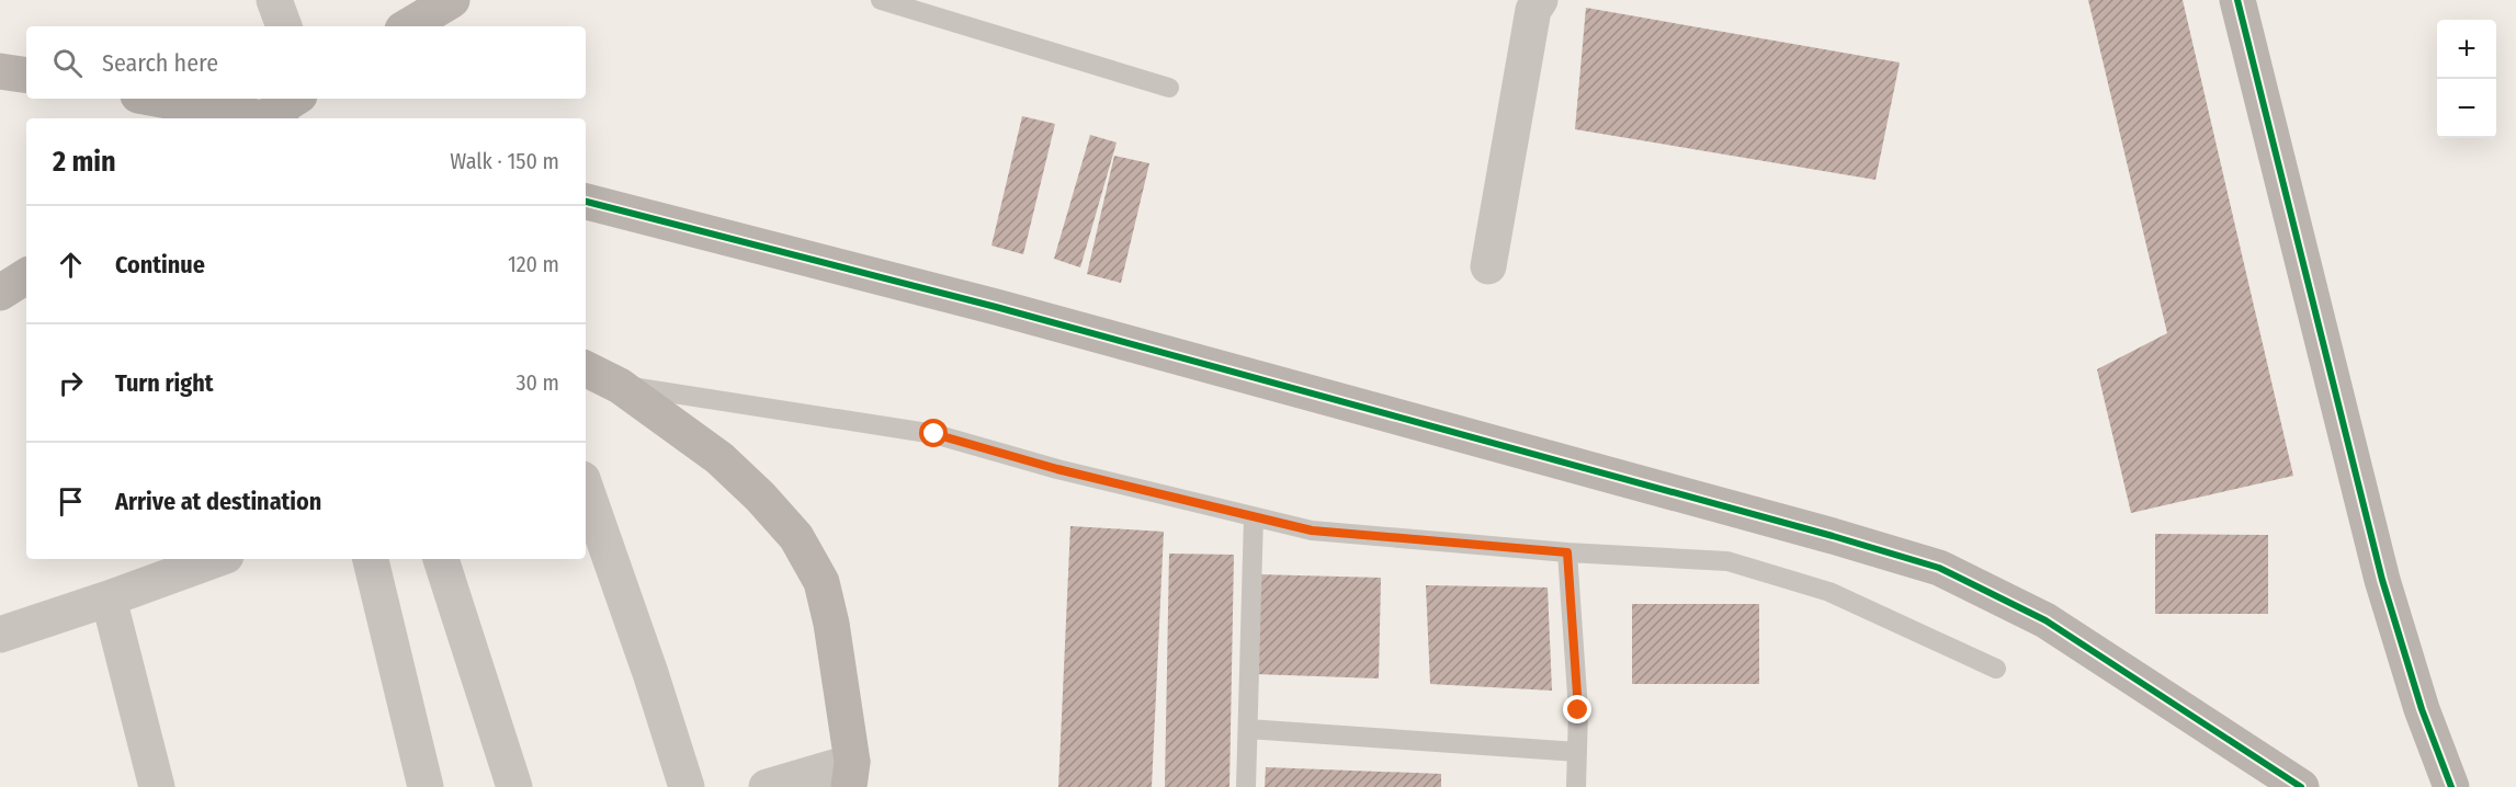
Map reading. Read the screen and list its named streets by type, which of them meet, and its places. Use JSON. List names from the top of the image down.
{
  "page": {
    "map_buttons": ["+", "−"],
    "search": "Search here",
    "heading": ["2 min", "Walk · 150 m"],
    "list": [
      ["Continue", "120 m"],
      ["Turn right", "30 m"],
      "Arrive at destination"
    ]
  }
}
